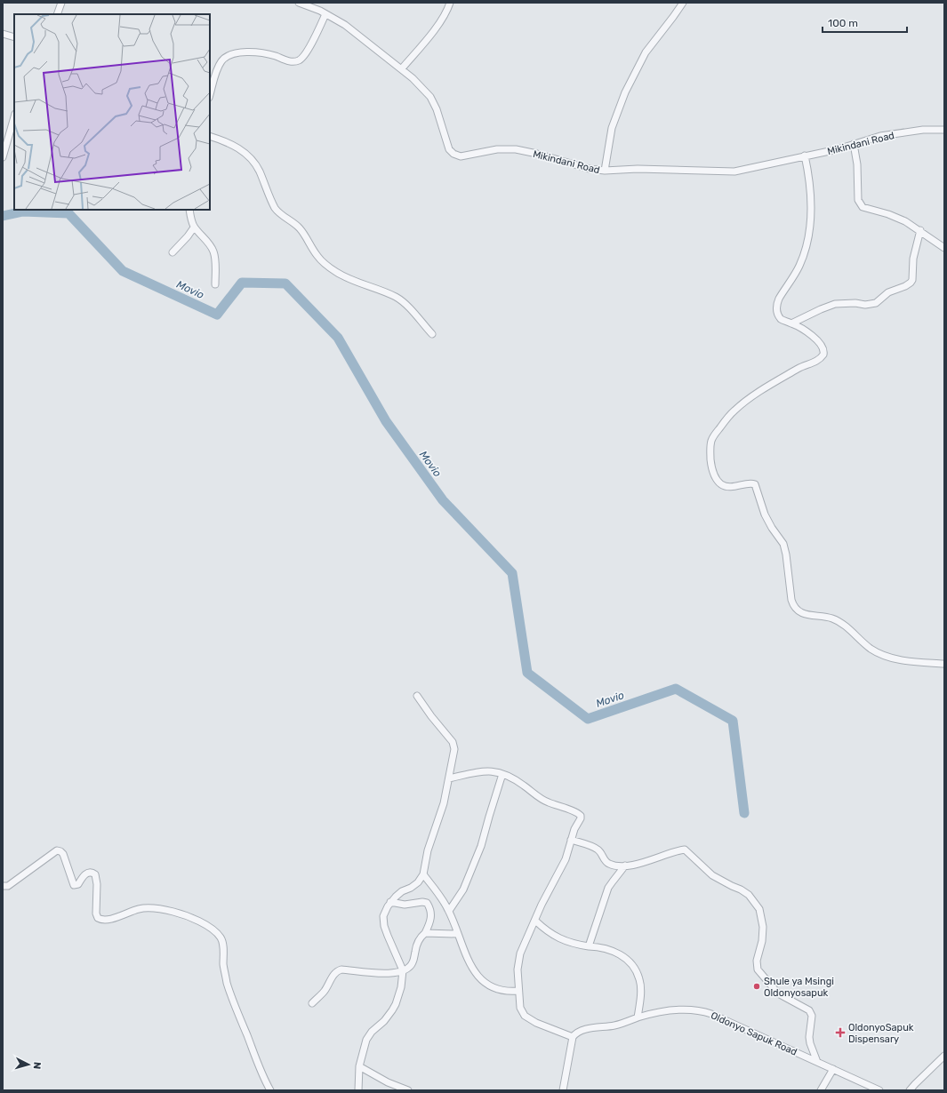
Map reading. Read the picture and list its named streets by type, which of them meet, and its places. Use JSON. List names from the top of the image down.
{
  "streets": {
    "street": ["Mikindani Road", "Oldonyo Sapuk Road"]
  },
  "water": ["Movio"],
  "places": {
    "other": ["Shule ya Msingi Oldonyosapuk"],
    "health": ["OldonyoSapuk Dispensary"]
  },
  "scale_bar": "100 m",
  "north": "right"
}
